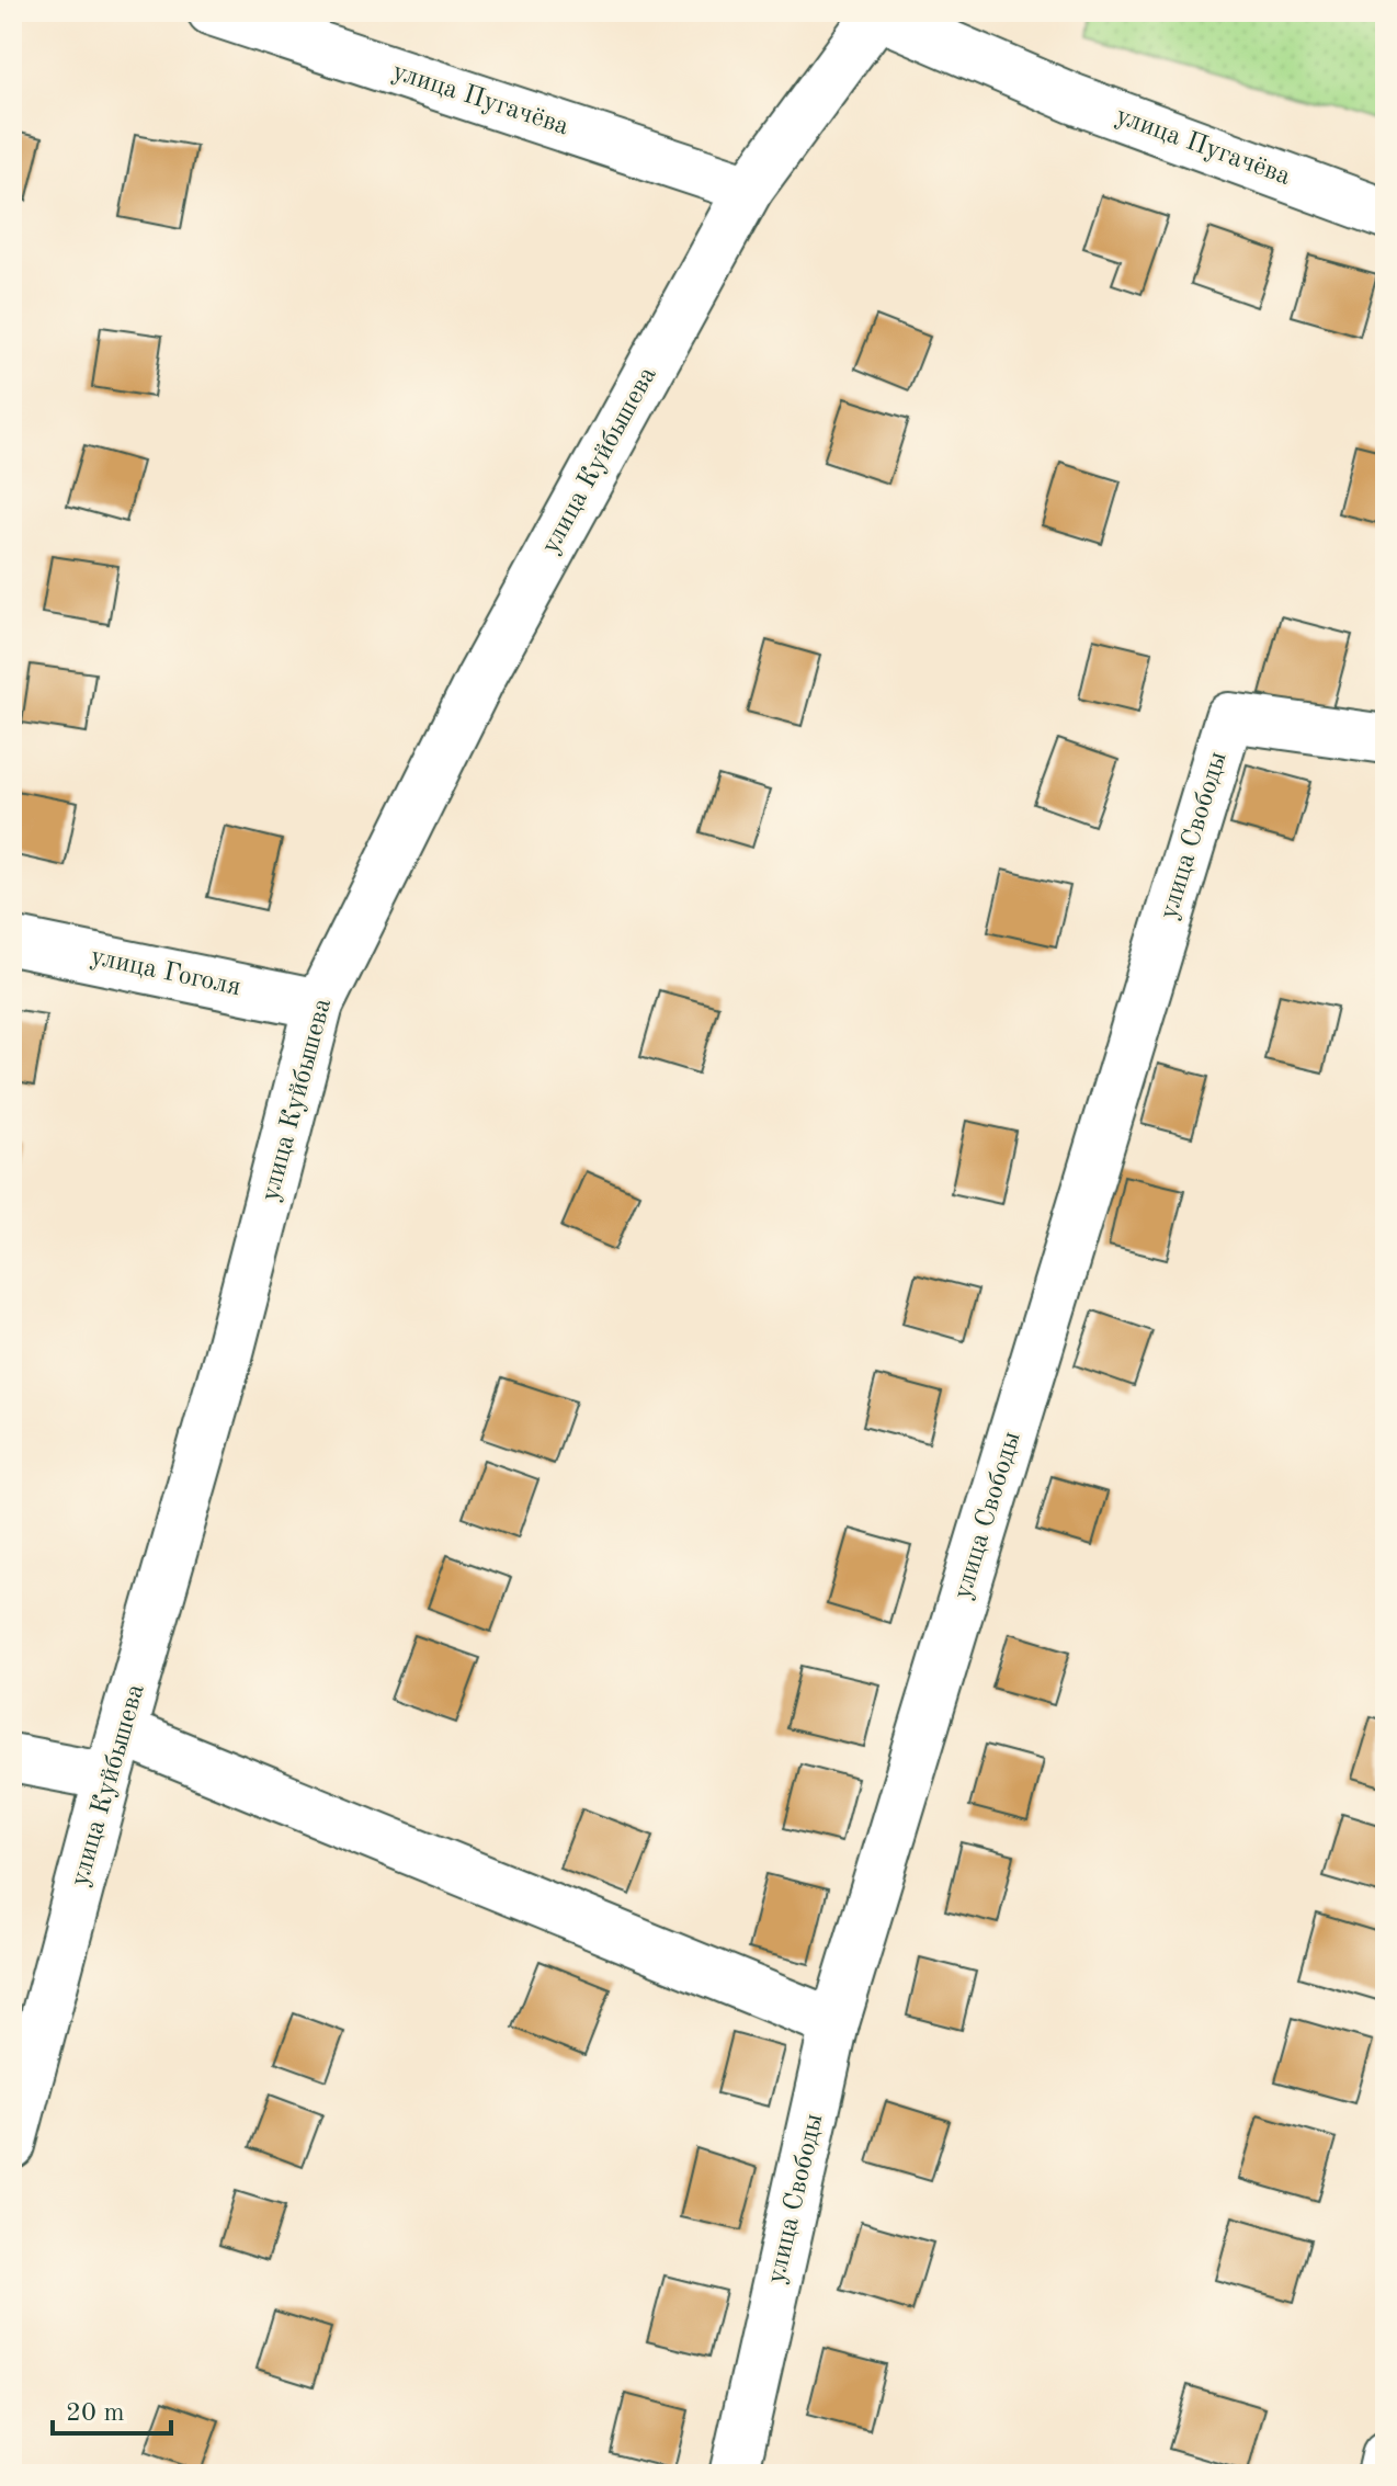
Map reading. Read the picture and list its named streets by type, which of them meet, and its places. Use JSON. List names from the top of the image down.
{
  "streets": {
    "street": [
      "улица Пугачёва",
      "улица Куйбышева",
      "улица Свободы",
      "улица Гоголя"
    ]
  },
  "crossings": [
    ["улица Пугачёва", "улица Куйбышева"],
    ["улица Куйбышева", "улица Гоголя"]
  ],
  "scale_bar": "20 m"
}
